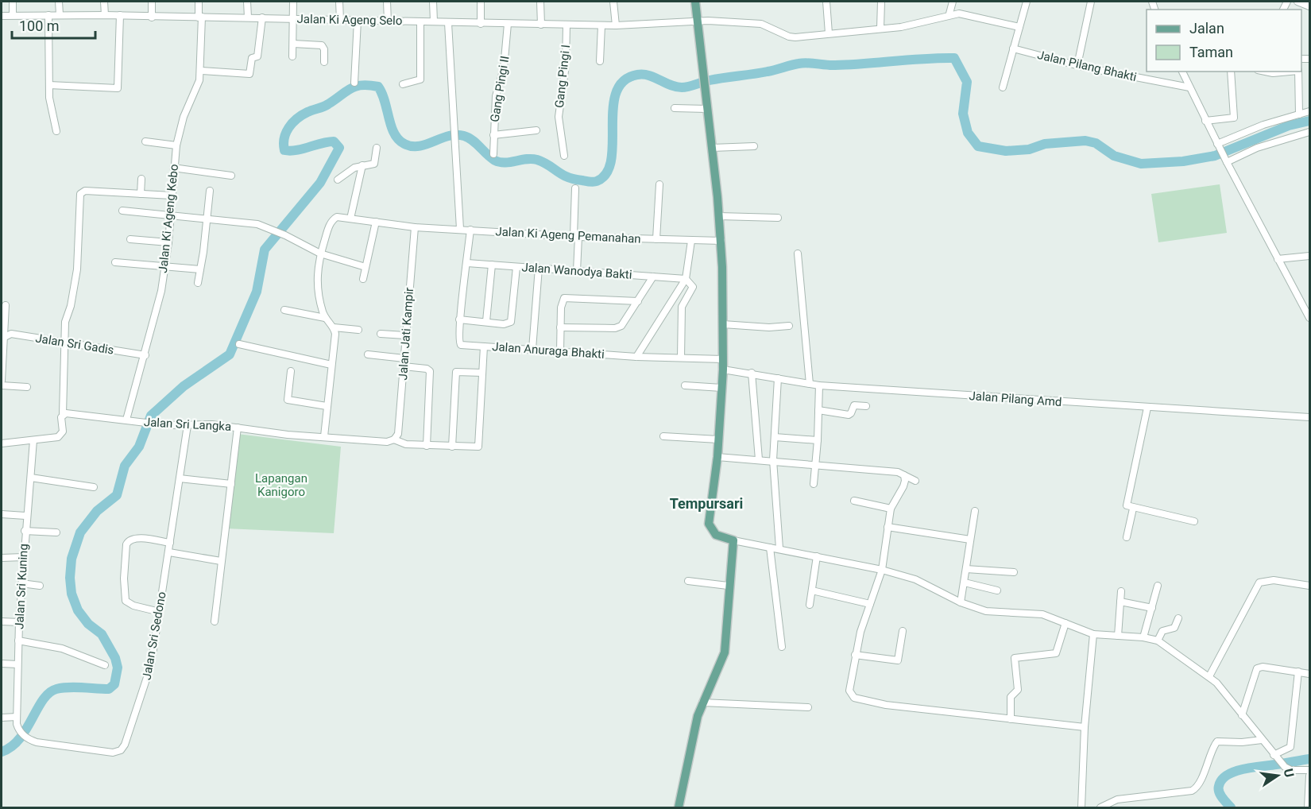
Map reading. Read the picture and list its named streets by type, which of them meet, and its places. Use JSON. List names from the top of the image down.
{
  "streets": {
    "street": [
      "Jalan Ki Ageng Selo",
      "Jalan Pilang Bhakti",
      "Gang Pingi I",
      "Gang Pingi II",
      "Jalan Ki Ageng Kebo",
      "Jalan Ki Ageng Pemanahan",
      "Jalan Wanodya Bakti",
      "Jalan Jati Kampir",
      "Jalan Sri Gadis",
      "Jalan Anuraga Bhakti",
      "Jalan Pilang Amd",
      "Jalan Sri Langka",
      "Jalan Sri Kuning",
      "Jalan Sri Sedono"
    ]
  },
  "crossings": [
    ["Jalan Ki Ageng Selo", "Gang Pingi I"],
    ["Jalan Ki Ageng Selo", "Gang Pingi II"],
    ["Jalan Ki Ageng Selo", "Jalan Ki Ageng Kebo"],
    ["Jalan Ki Ageng Kebo", "Jalan Sri Gadis"],
    ["Jalan Ki Ageng Kebo", "Jalan Sri Langka"],
    ["Jalan Ki Ageng Pemanahan", "Jalan Jati Kampir"],
    ["Jalan Jati Kampir", "Jalan Sri Langka"],
    ["Jalan Sri Langka", "Jalan Sri Sedono"],
    ["Jalan Sri Kuning", "Jalan Sri Sedono"]
  ],
  "districts": ["Tempursari"],
  "parks": ["Lapangan Kanigoro"],
  "legend": ["Jalan", "Taman"],
  "scale_bar": "100 m",
  "north": "right"
}
